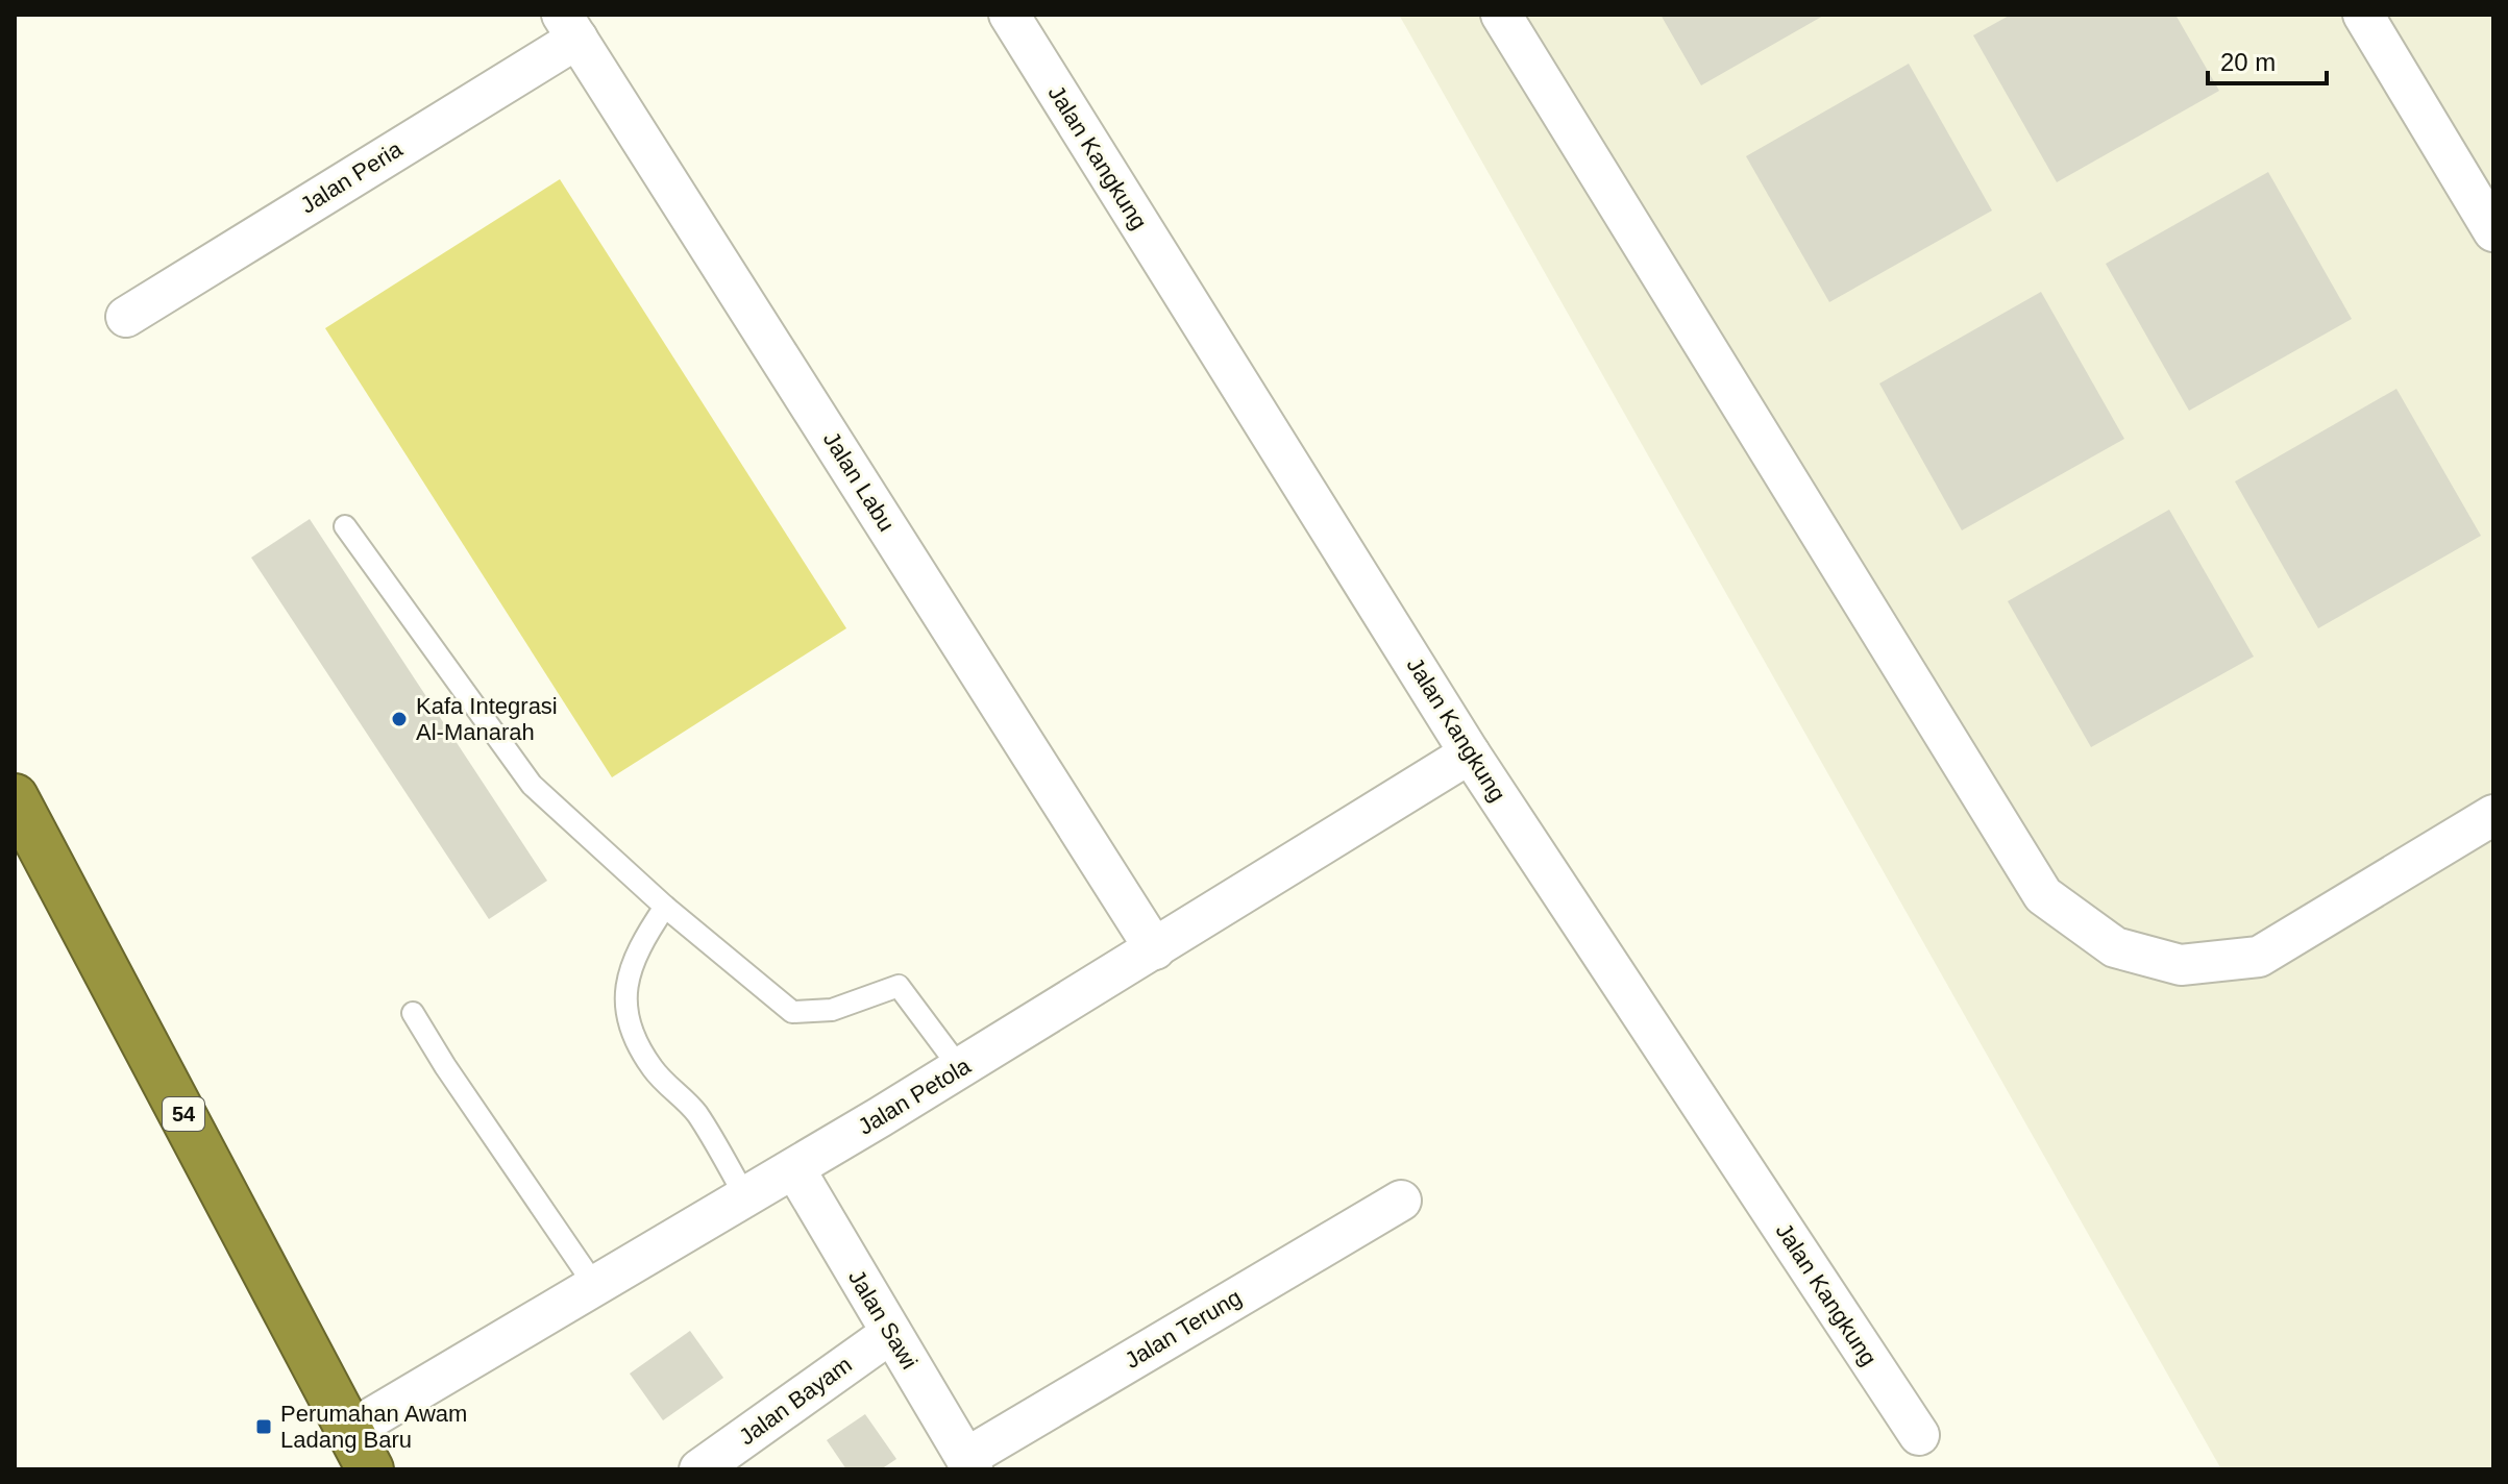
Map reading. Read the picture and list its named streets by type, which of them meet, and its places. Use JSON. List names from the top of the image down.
{
  "streets": {
    "highway": ["54"],
    "street": [
      "Jalan Kangkung",
      "Jalan Peria",
      "Jalan Labu",
      "Jalan Petola",
      "Jalan Sawi",
      "Jalan Terung",
      "Jalan Bayam"
    ]
  },
  "crossings": [
    ["Jalan Kangkung", "Jalan Petola"],
    ["Jalan Peria", "Jalan Labu"],
    ["Jalan Labu", "Jalan Petola"],
    ["Jalan Petola", "54"],
    ["Jalan Petola", "Jalan Sawi"],
    ["Jalan Sawi", "Jalan Terung"],
    ["Jalan Sawi", "Jalan Bayam"]
  ],
  "places": {
    "other": ["Kafa Integrasi Al-Manarah"],
    "transit": ["Perumahan Awam Ladang Baru"]
  },
  "scale_bar": "20 m"
}
